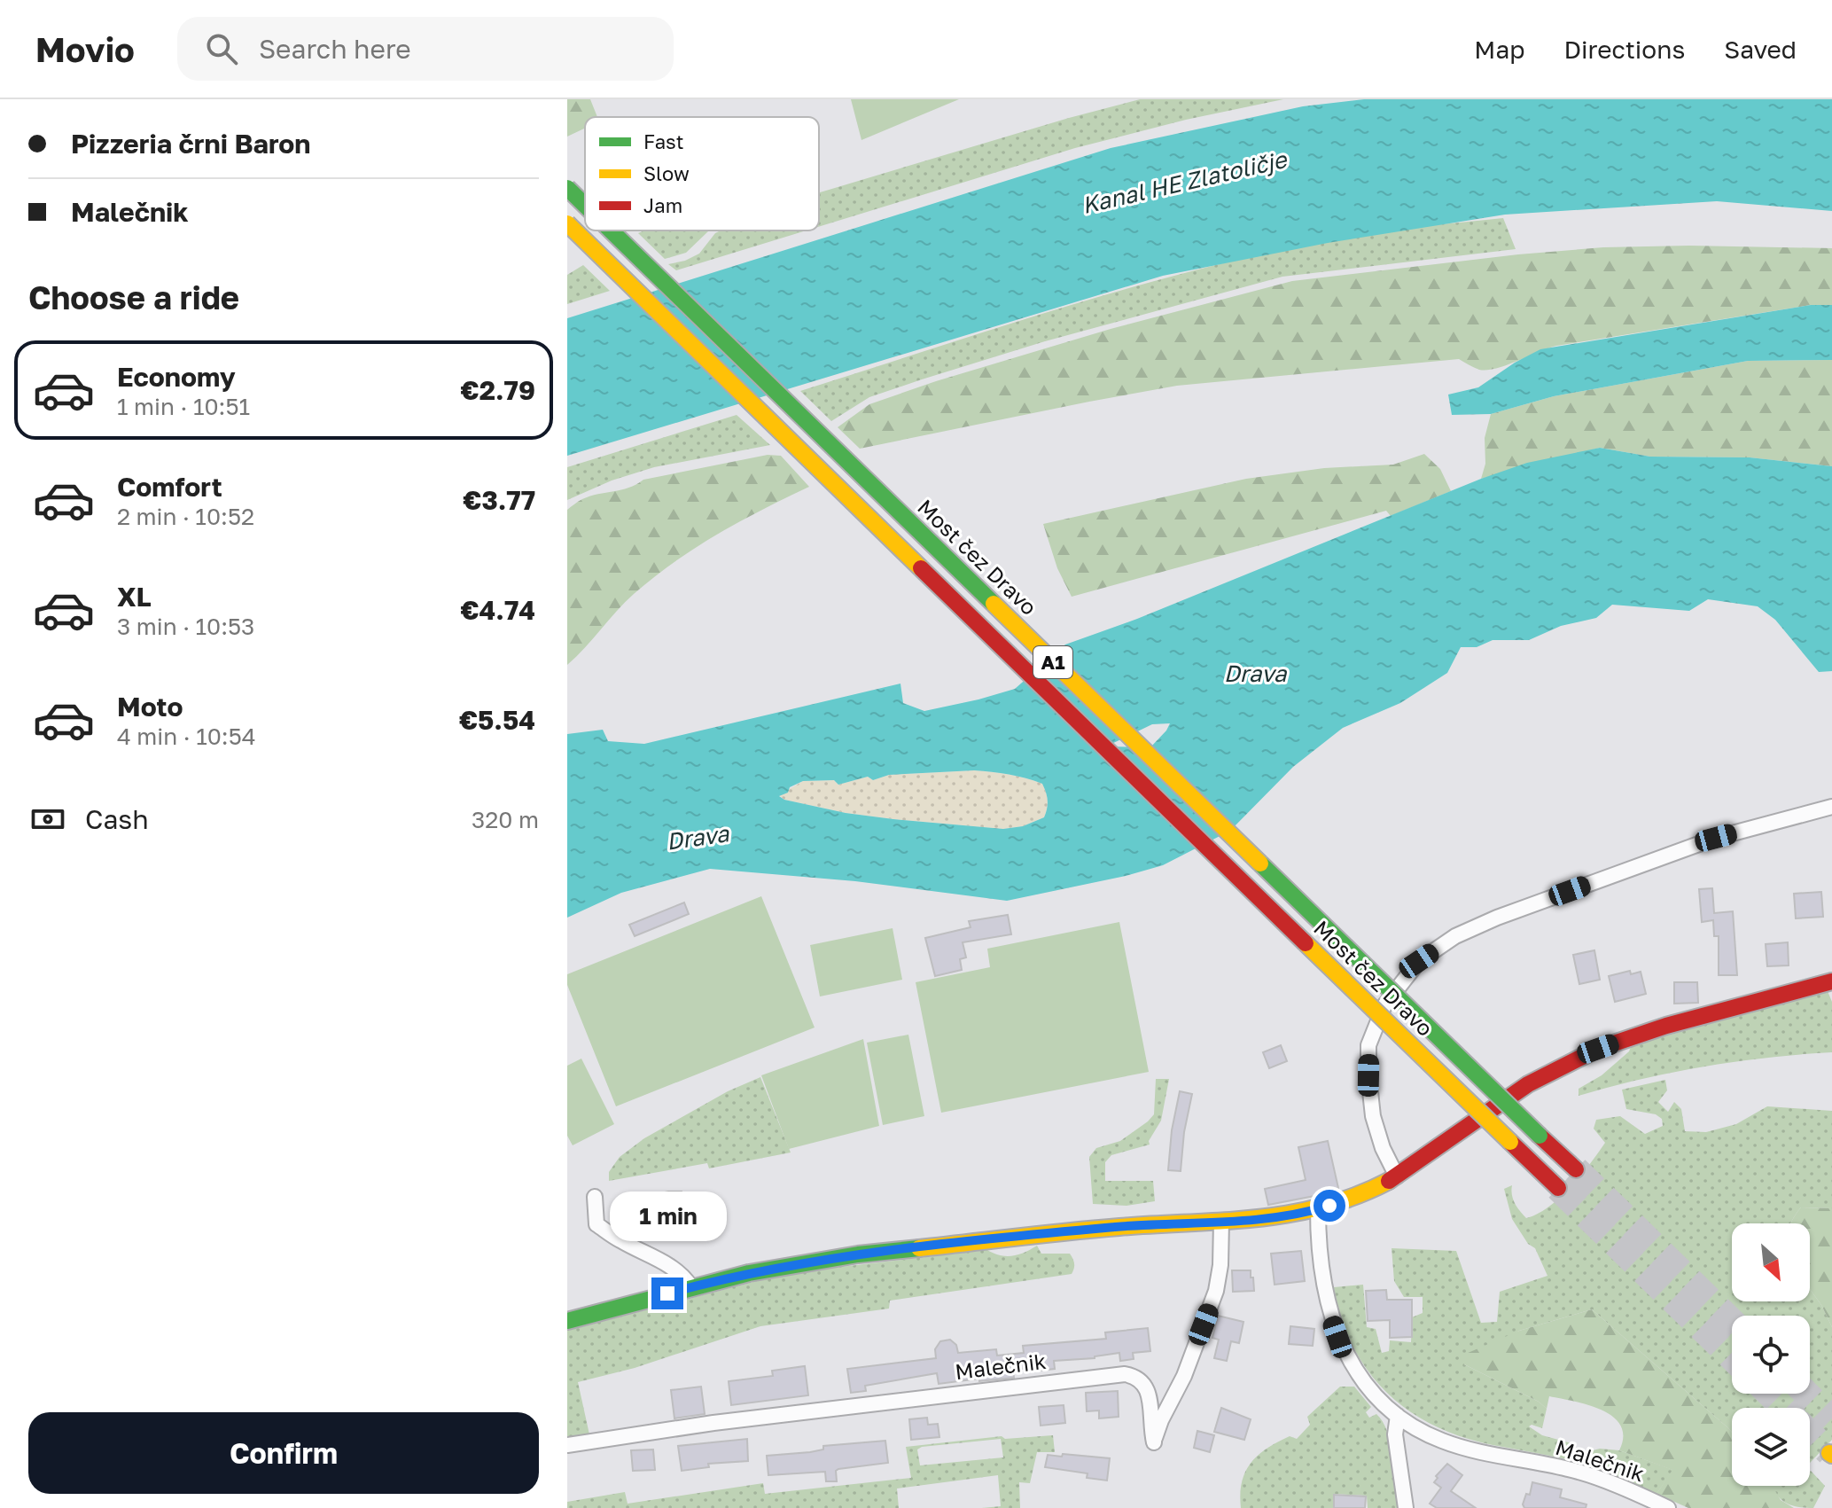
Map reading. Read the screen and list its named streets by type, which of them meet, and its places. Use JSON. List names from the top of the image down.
{
  "streets": {
    "main road": ["Most čez Dravo", "A1"],
    "street": ["Malečnik"]
  },
  "water": ["Kanal HE Zlatoličje", "Drava"],
  "legend": ["Fast", "Slow", "Jam"],
  "north": "bottom right",
  "page": {
    "header": "Movio",
    "search": "Search here",
    "nav": ["Map", "Directions", "Saved"],
    "banner": ["Pizzeria črni Baron", "Malečnik"],
    "heading": "Choose a ride",
    "list": [
      {
        "name": "Economy",
        "note": "1 min · 10:51",
        "value": "€2.79"
      },
      {
        "name": "Comfort",
        "note": "2 min · 10:52",
        "value": "€3.77"
      },
      {
        "name": "XL",
        "note": "3 min · 10:53",
        "value": "€4.74"
      },
      {
        "name": "Moto",
        "note": "4 min · 10:54",
        "value": "€5.54"
      }
    ],
    "pay": ["Cash", "320 m"],
    "bubble": "1 min",
    "buttons": "Confirm"
  }
}
